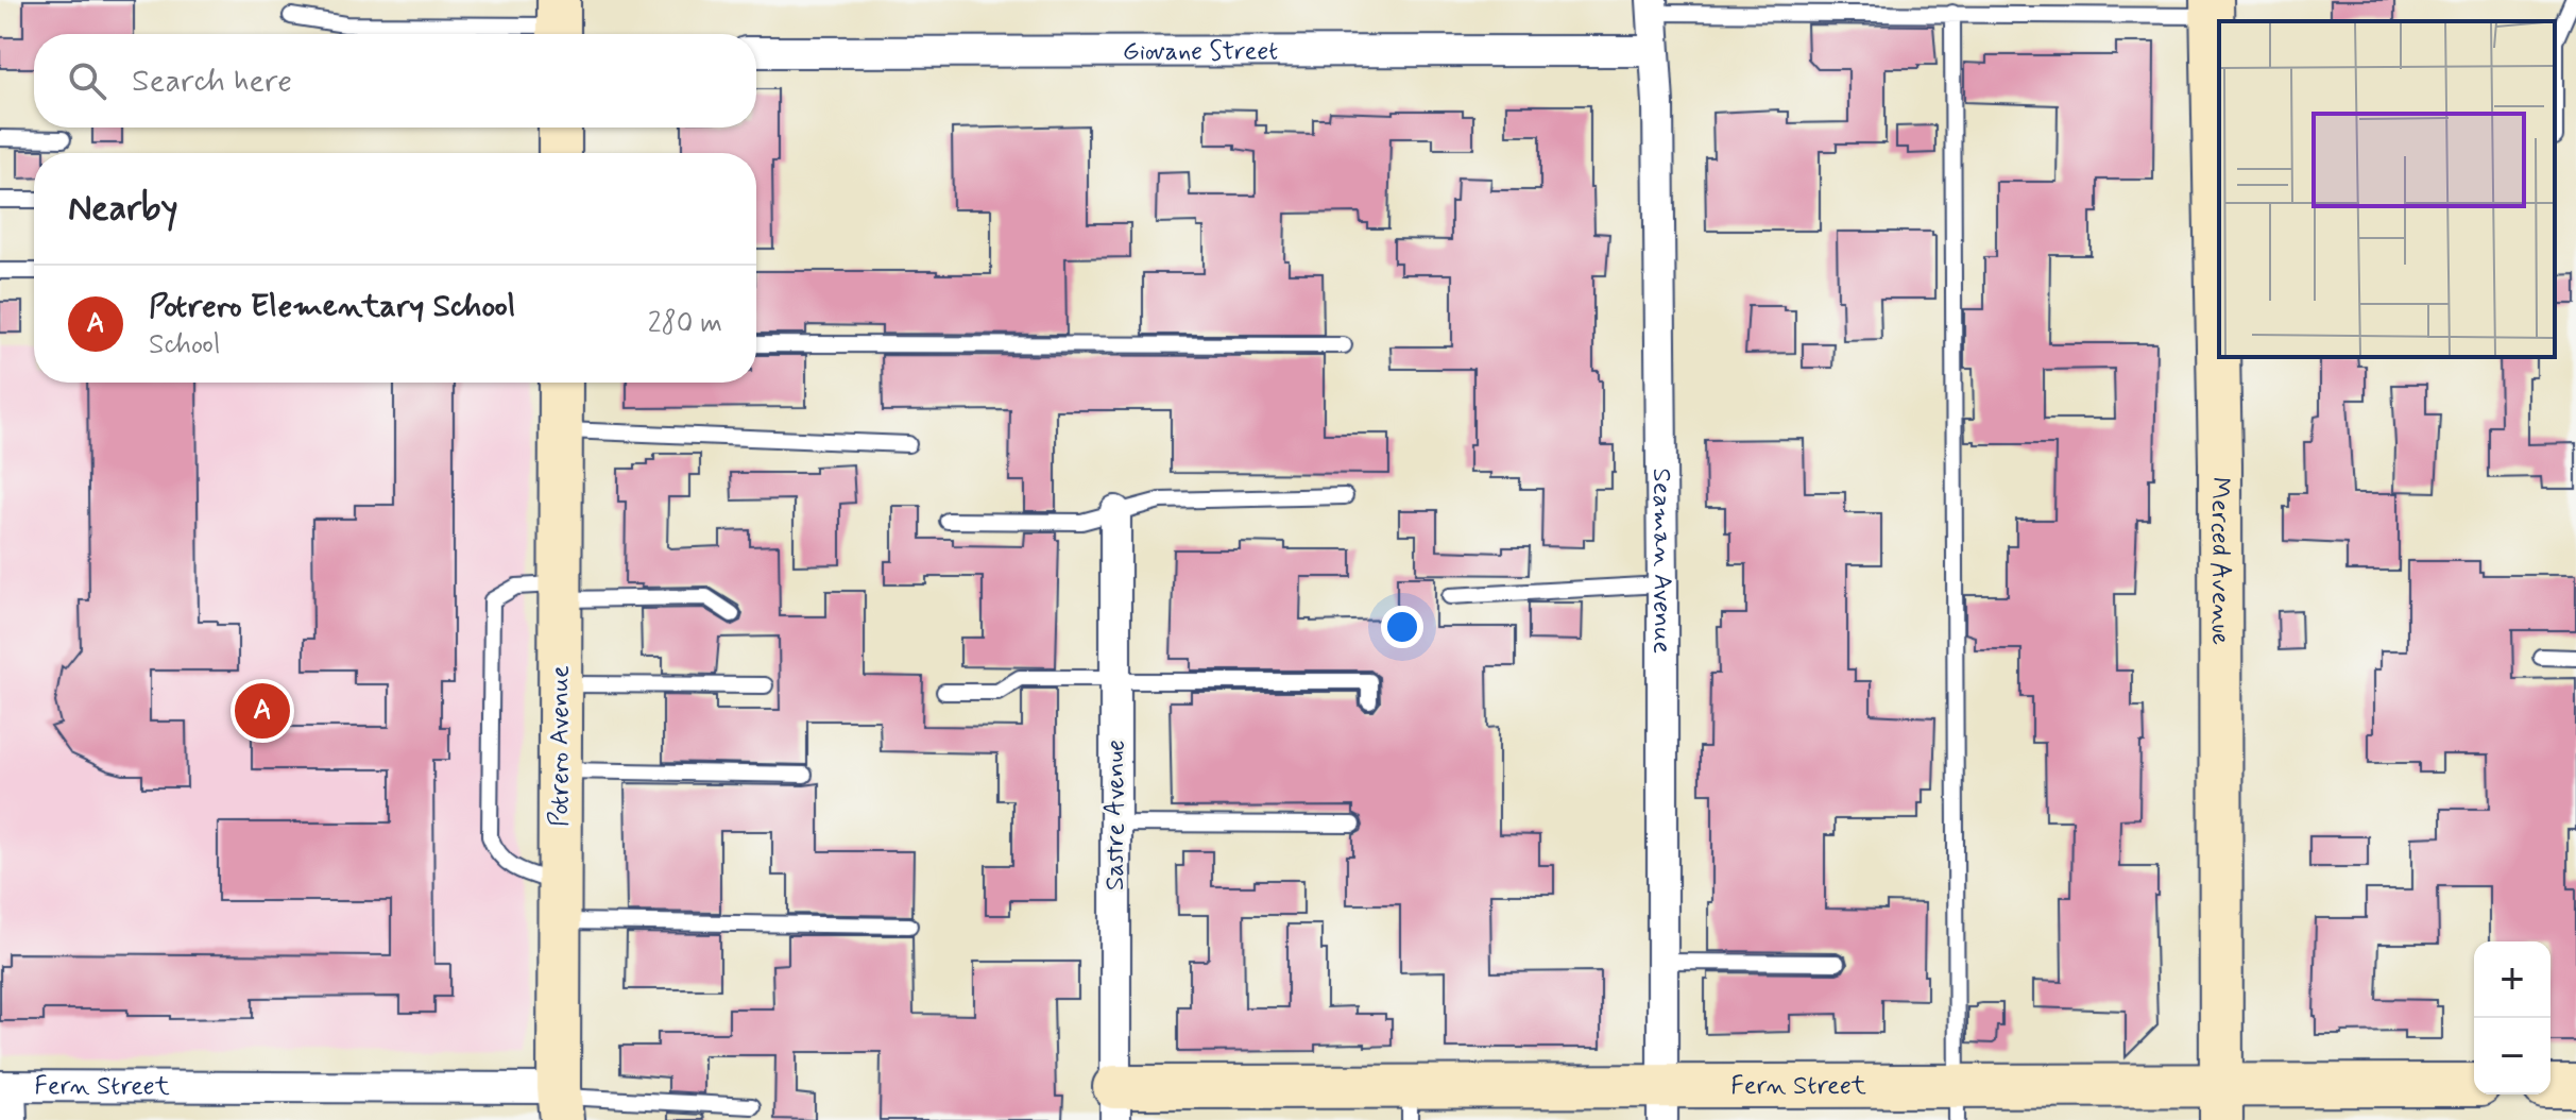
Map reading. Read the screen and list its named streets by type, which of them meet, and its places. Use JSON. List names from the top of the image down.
{
  "streets": {
    "street": [
      "Giovane Street",
      "Seaman Avenue",
      "Merced Avenue",
      "Potrero Avenue",
      "Sastre Avenue",
      "Fern Street"
    ]
  },
  "crossings": [
    ["Giovane Street", "Seaman Avenue"],
    ["Seaman Avenue", "Fern Street"],
    ["Merced Avenue", "Fern Street"],
    ["Potrero Avenue", "Fern Street"],
    ["Sastre Avenue", "Fern Street"]
  ],
  "page": {
    "search": "Search here",
    "heading": "Nearby",
    "list": [
      {
        "mark": "A",
        "name": "Potrero Elementary School",
        "note": "School",
        "value": "280 m"
      }
    ],
    "pins": "A",
    "map_buttons": ["+", "−"]
  }
}
